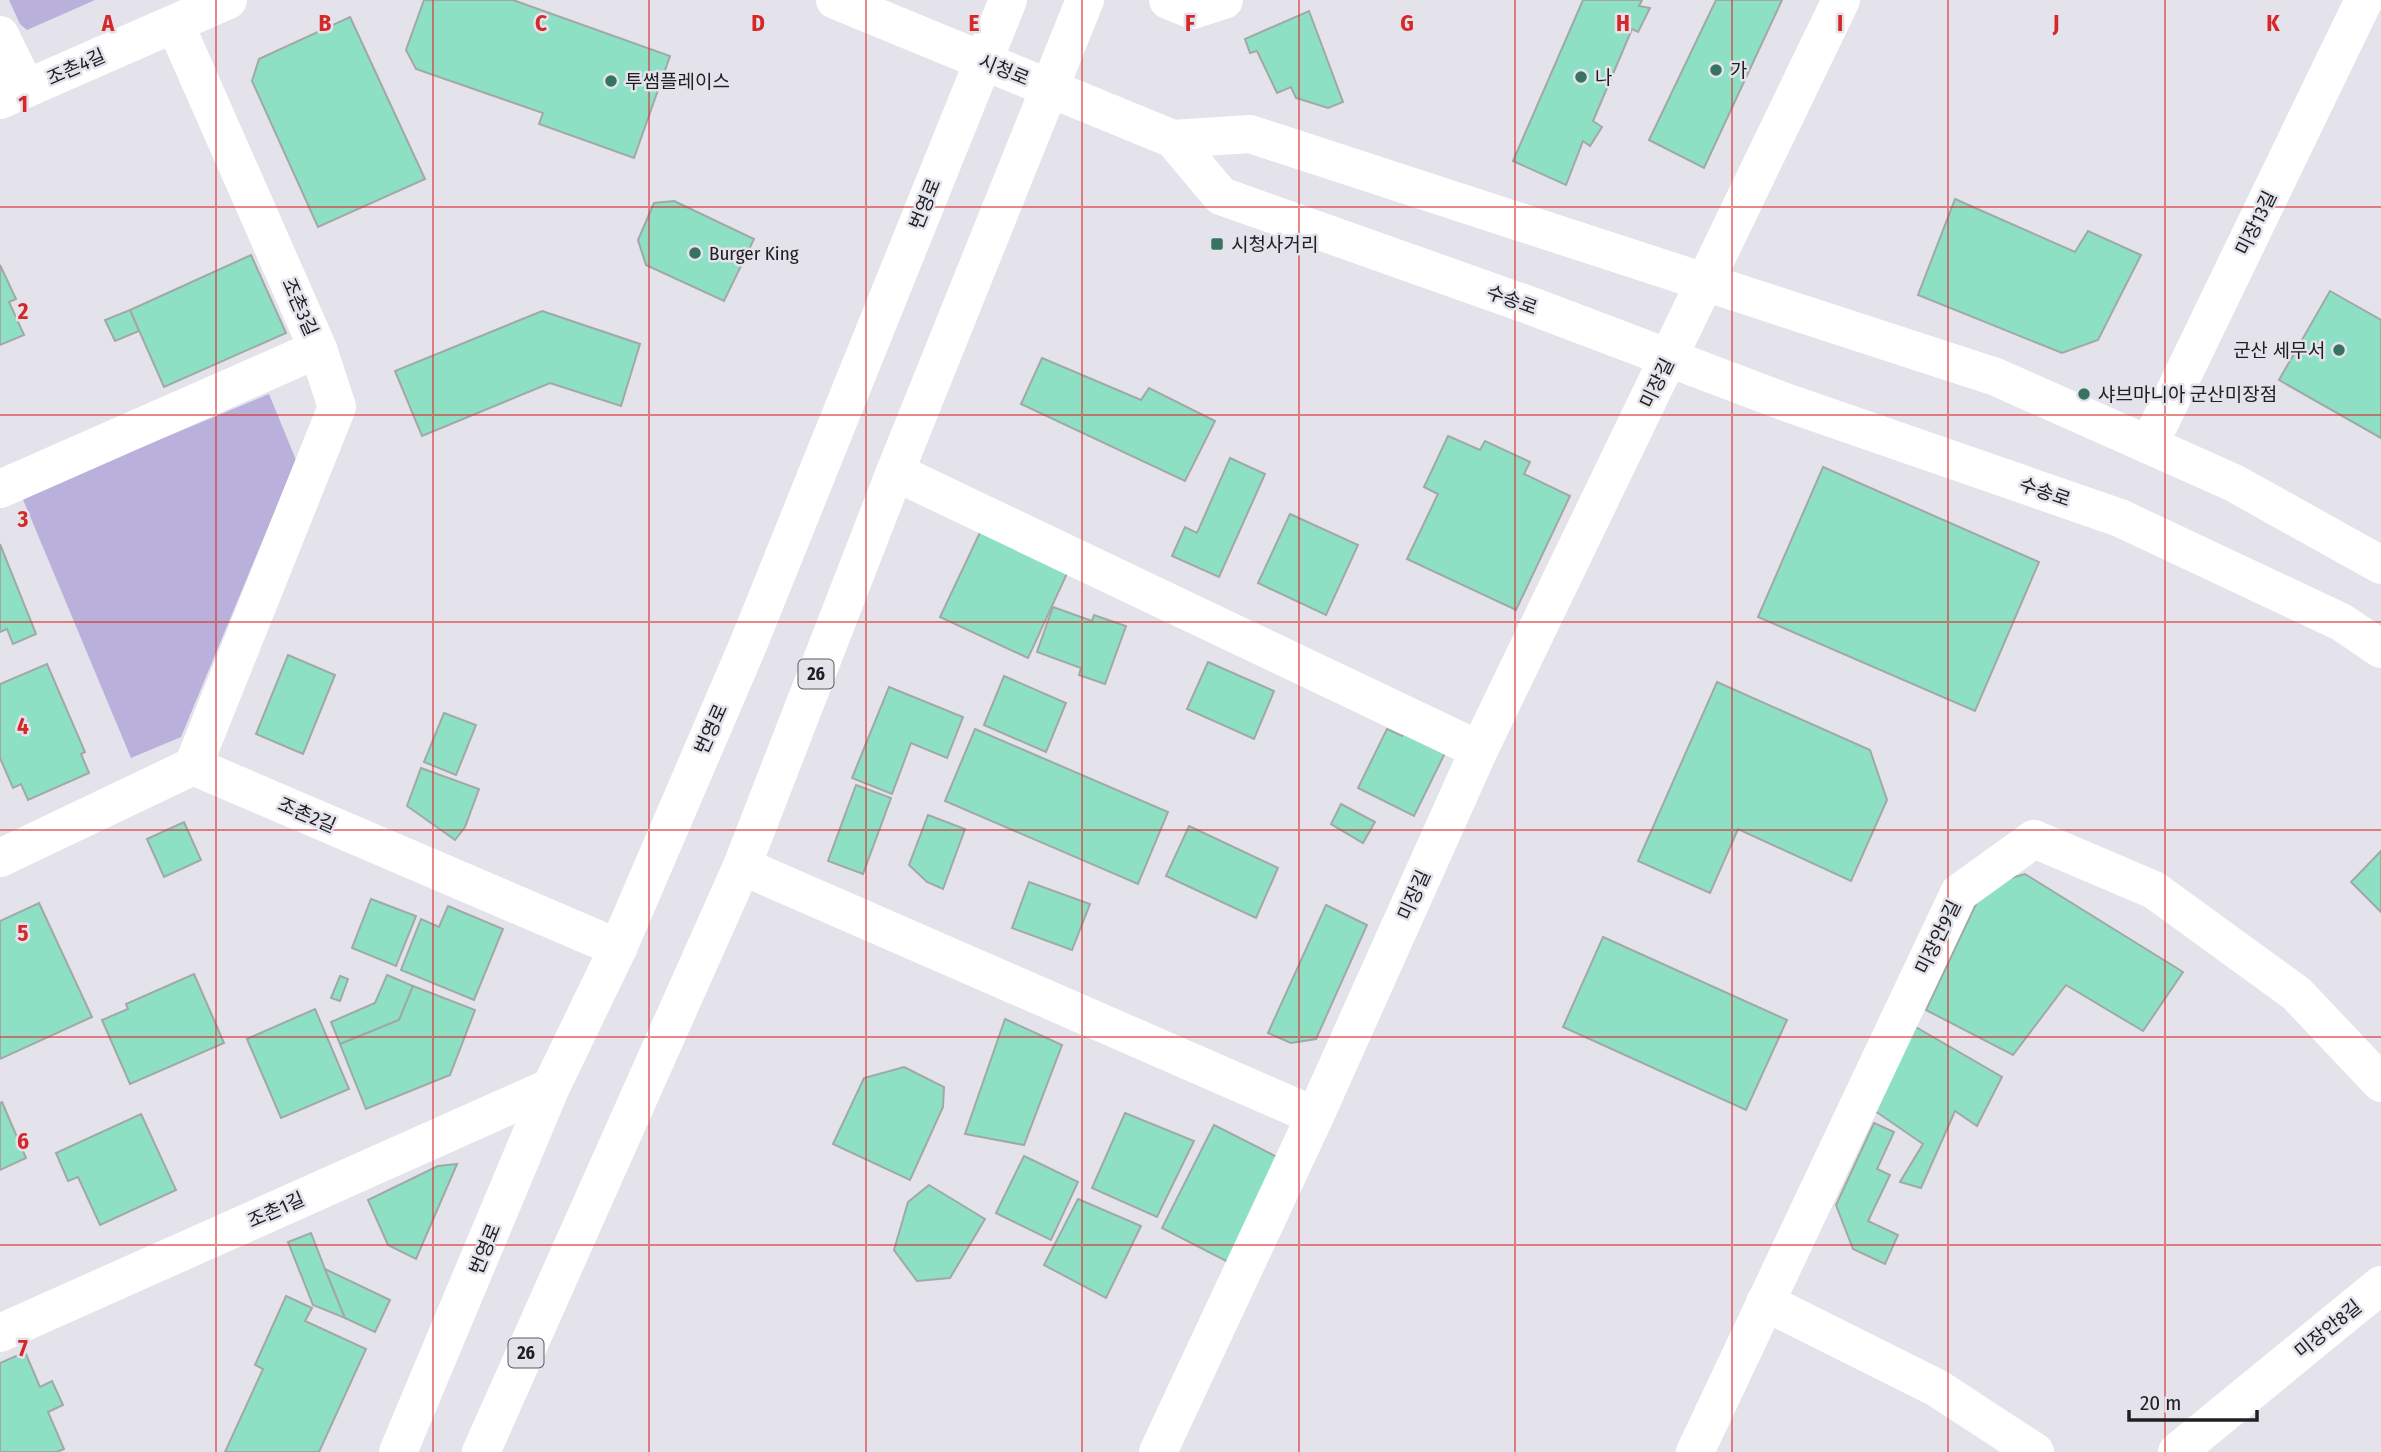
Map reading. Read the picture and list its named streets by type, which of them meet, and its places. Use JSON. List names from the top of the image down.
{
  "streets": {
    "street": [
      "조촌4길",
      "시청로",
      "번영로",
      "미장13길",
      "수송로",
      "조촌3길",
      "미장길",
      "26",
      "조촌2길",
      "미장안9길",
      "조촌1길",
      "미장안8길"
    ]
  },
  "crossings": [
    ["조촌4길", "조촌3길"],
    ["시청로", "번영로"],
    ["시청로", "수송로"],
    ["시청로", "26"],
    ["번영로", "조촌2길"],
    ["번영로", "조촌1길"],
    ["수송로", "미장길"]
  ],
  "places": {
    "other": [
      "가",
      "나",
      "투썸플레이스",
      "Burger King",
      "군산 세무서",
      "샤브마니아 군산미장점"
    ],
    "transit": ["시청사거리"]
  },
  "scale_bar": "20 m",
  "grid": {
    "columns": [
      "A",
      "B",
      "C",
      "D",
      "E",
      "F",
      "G",
      "H",
      "I",
      "J",
      "K"
    ],
    "rows": [
      "1",
      "2",
      "3",
      "4",
      "5",
      "6",
      "7"
    ]
  }
}
